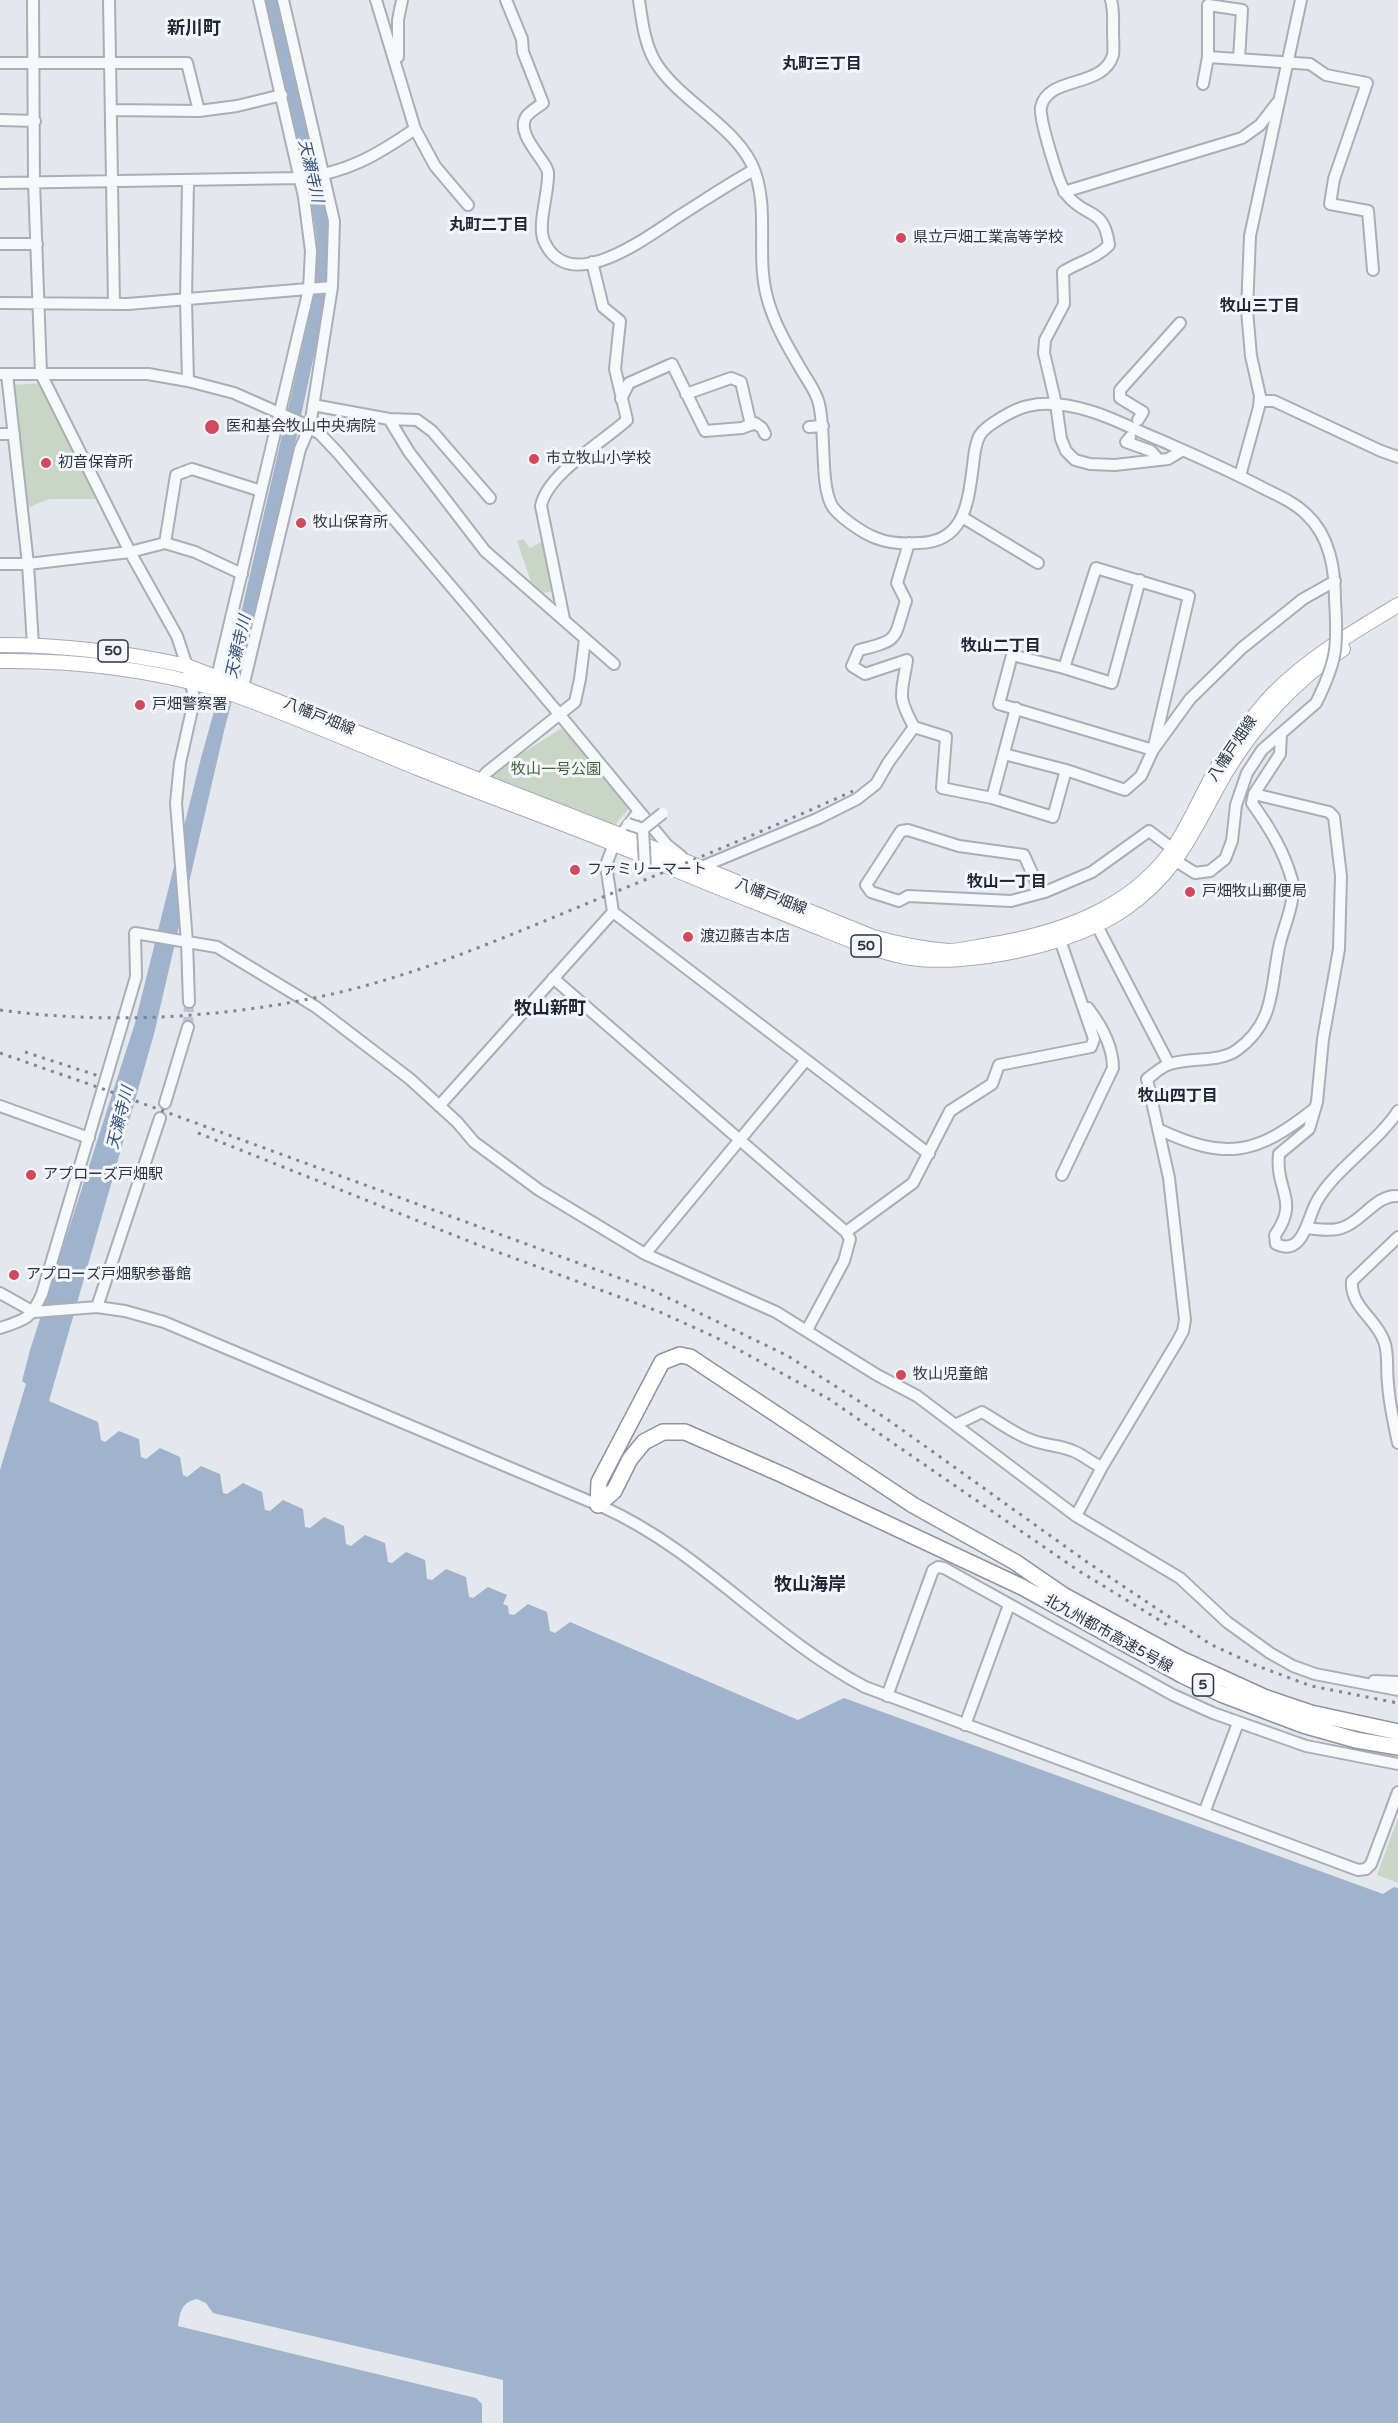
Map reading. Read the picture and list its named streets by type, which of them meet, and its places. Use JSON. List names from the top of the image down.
{
  "streets": {
    "highway": ["北九州都市高速5号線", "5"],
    "main road": ["50", "八幡戸畑線"]
  },
  "districts": [
    "新川町",
    "丸町三丁目",
    "丸町二丁目",
    "牧山三丁目",
    "牧山二丁目",
    "牧山一丁目",
    "牧山新町",
    "牧山四丁目",
    "牧山海岸"
  ],
  "water": ["天瀬寺川"],
  "parks": ["牧山一号公園"],
  "places": [
    "県立戸畑工業高等学校",
    "医和基会牧山中央病院",
    "市立牧山小学校",
    "初音保育所",
    "牧山保育所",
    "戸畑警察署",
    "ファミリーマート",
    "戸畑牧山郵便局",
    "渡辺藤吉本店",
    "アプローズ戸畑駅",
    "アプローズ戸畑駅参番館",
    "牧山児童館"
  ]
}
